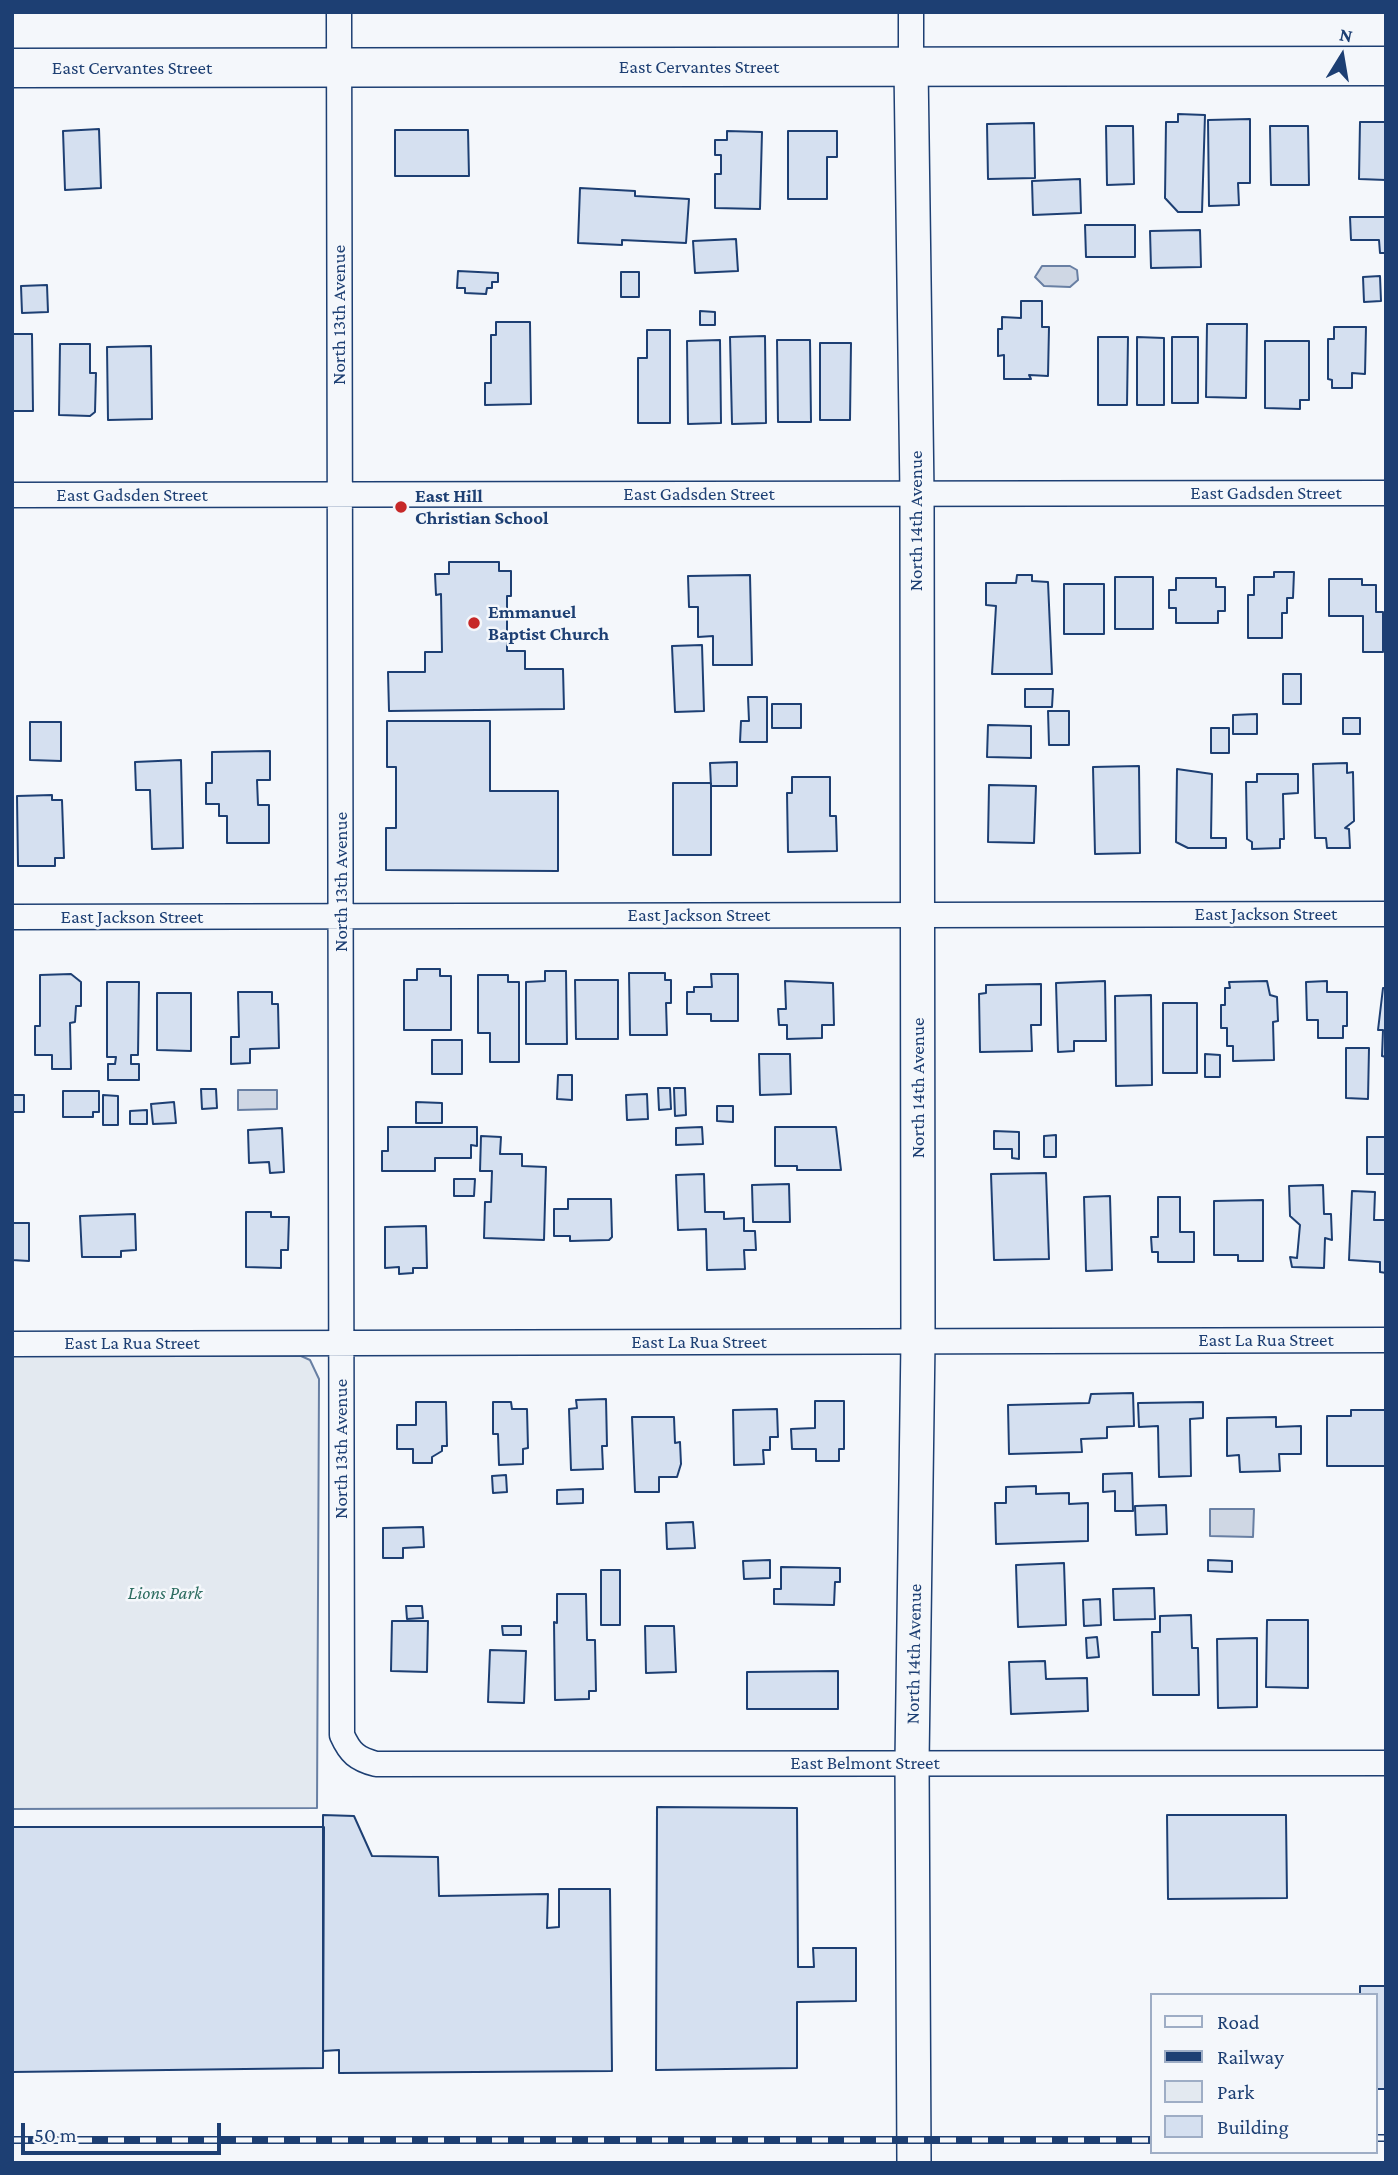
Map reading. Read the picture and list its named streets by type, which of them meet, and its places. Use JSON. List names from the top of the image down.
{
  "streets": {
    "main road": ["East Cervantes Street"],
    "street": [
      "North 13th Avenue",
      "East Gadsden Street",
      "North 14th Avenue",
      "East Jackson Street",
      "East La Rua Street",
      "East Belmont Street"
    ]
  },
  "crossings": [
    ["East Cervantes Street", "North 13th Avenue"],
    ["East Cervantes Street", "North 14th Avenue"],
    ["North 13th Avenue", "East Gadsden Street"],
    ["North 13th Avenue", "East Jackson Street"],
    ["North 13th Avenue", "East La Rua Street"],
    ["North 13th Avenue", "East Belmont Street"],
    ["East Gadsden Street", "North 14th Avenue"],
    ["North 14th Avenue", "East Jackson Street"],
    ["North 14th Avenue", "East La Rua Street"],
    ["North 14th Avenue", "East Belmont Street"]
  ],
  "parks": ["Lions Park"],
  "places": ["East Hill Christian School", "Emmanuel Baptist Church"],
  "legend": [
    "Road",
    "Railway",
    "Park",
    "Building"
  ],
  "scale_bar": "50 m",
  "north": "top"
}
